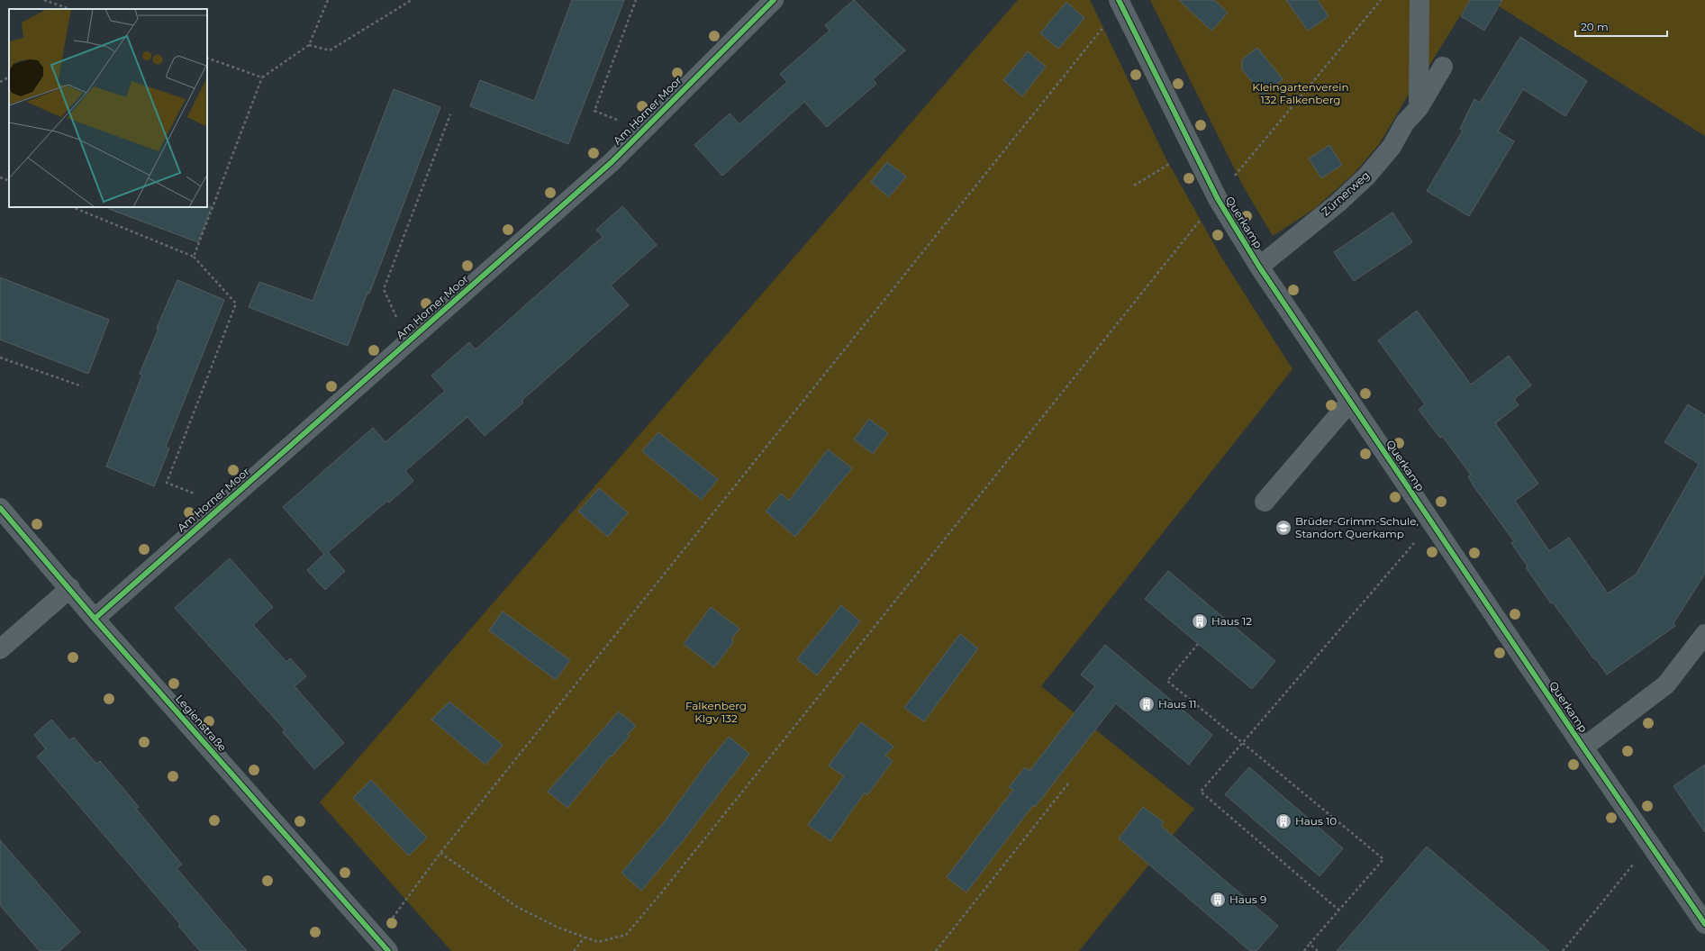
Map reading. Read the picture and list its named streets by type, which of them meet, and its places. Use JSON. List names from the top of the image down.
{
  "streets": {
    "street": [
      "Am Horner Moor",
      "Zürnerweg",
      "Querkamp",
      "Legienstraße"
    ]
  },
  "crossings": [
    ["Am Horner Moor", "Legienstraße"],
    ["Zürnerweg", "Querkamp"]
  ],
  "parks": ["Kleingartenverein 132 Falkenberg", "Falkenberg Klgv 132"],
  "places": {
    "school or university": ["Brüder-Grimm-Schule, Standort Querkamp"],
    "building": [
      "Haus 12",
      "Haus 11",
      "Haus 10",
      "Haus 9"
    ]
  },
  "scale_bar": "20 m"
}
